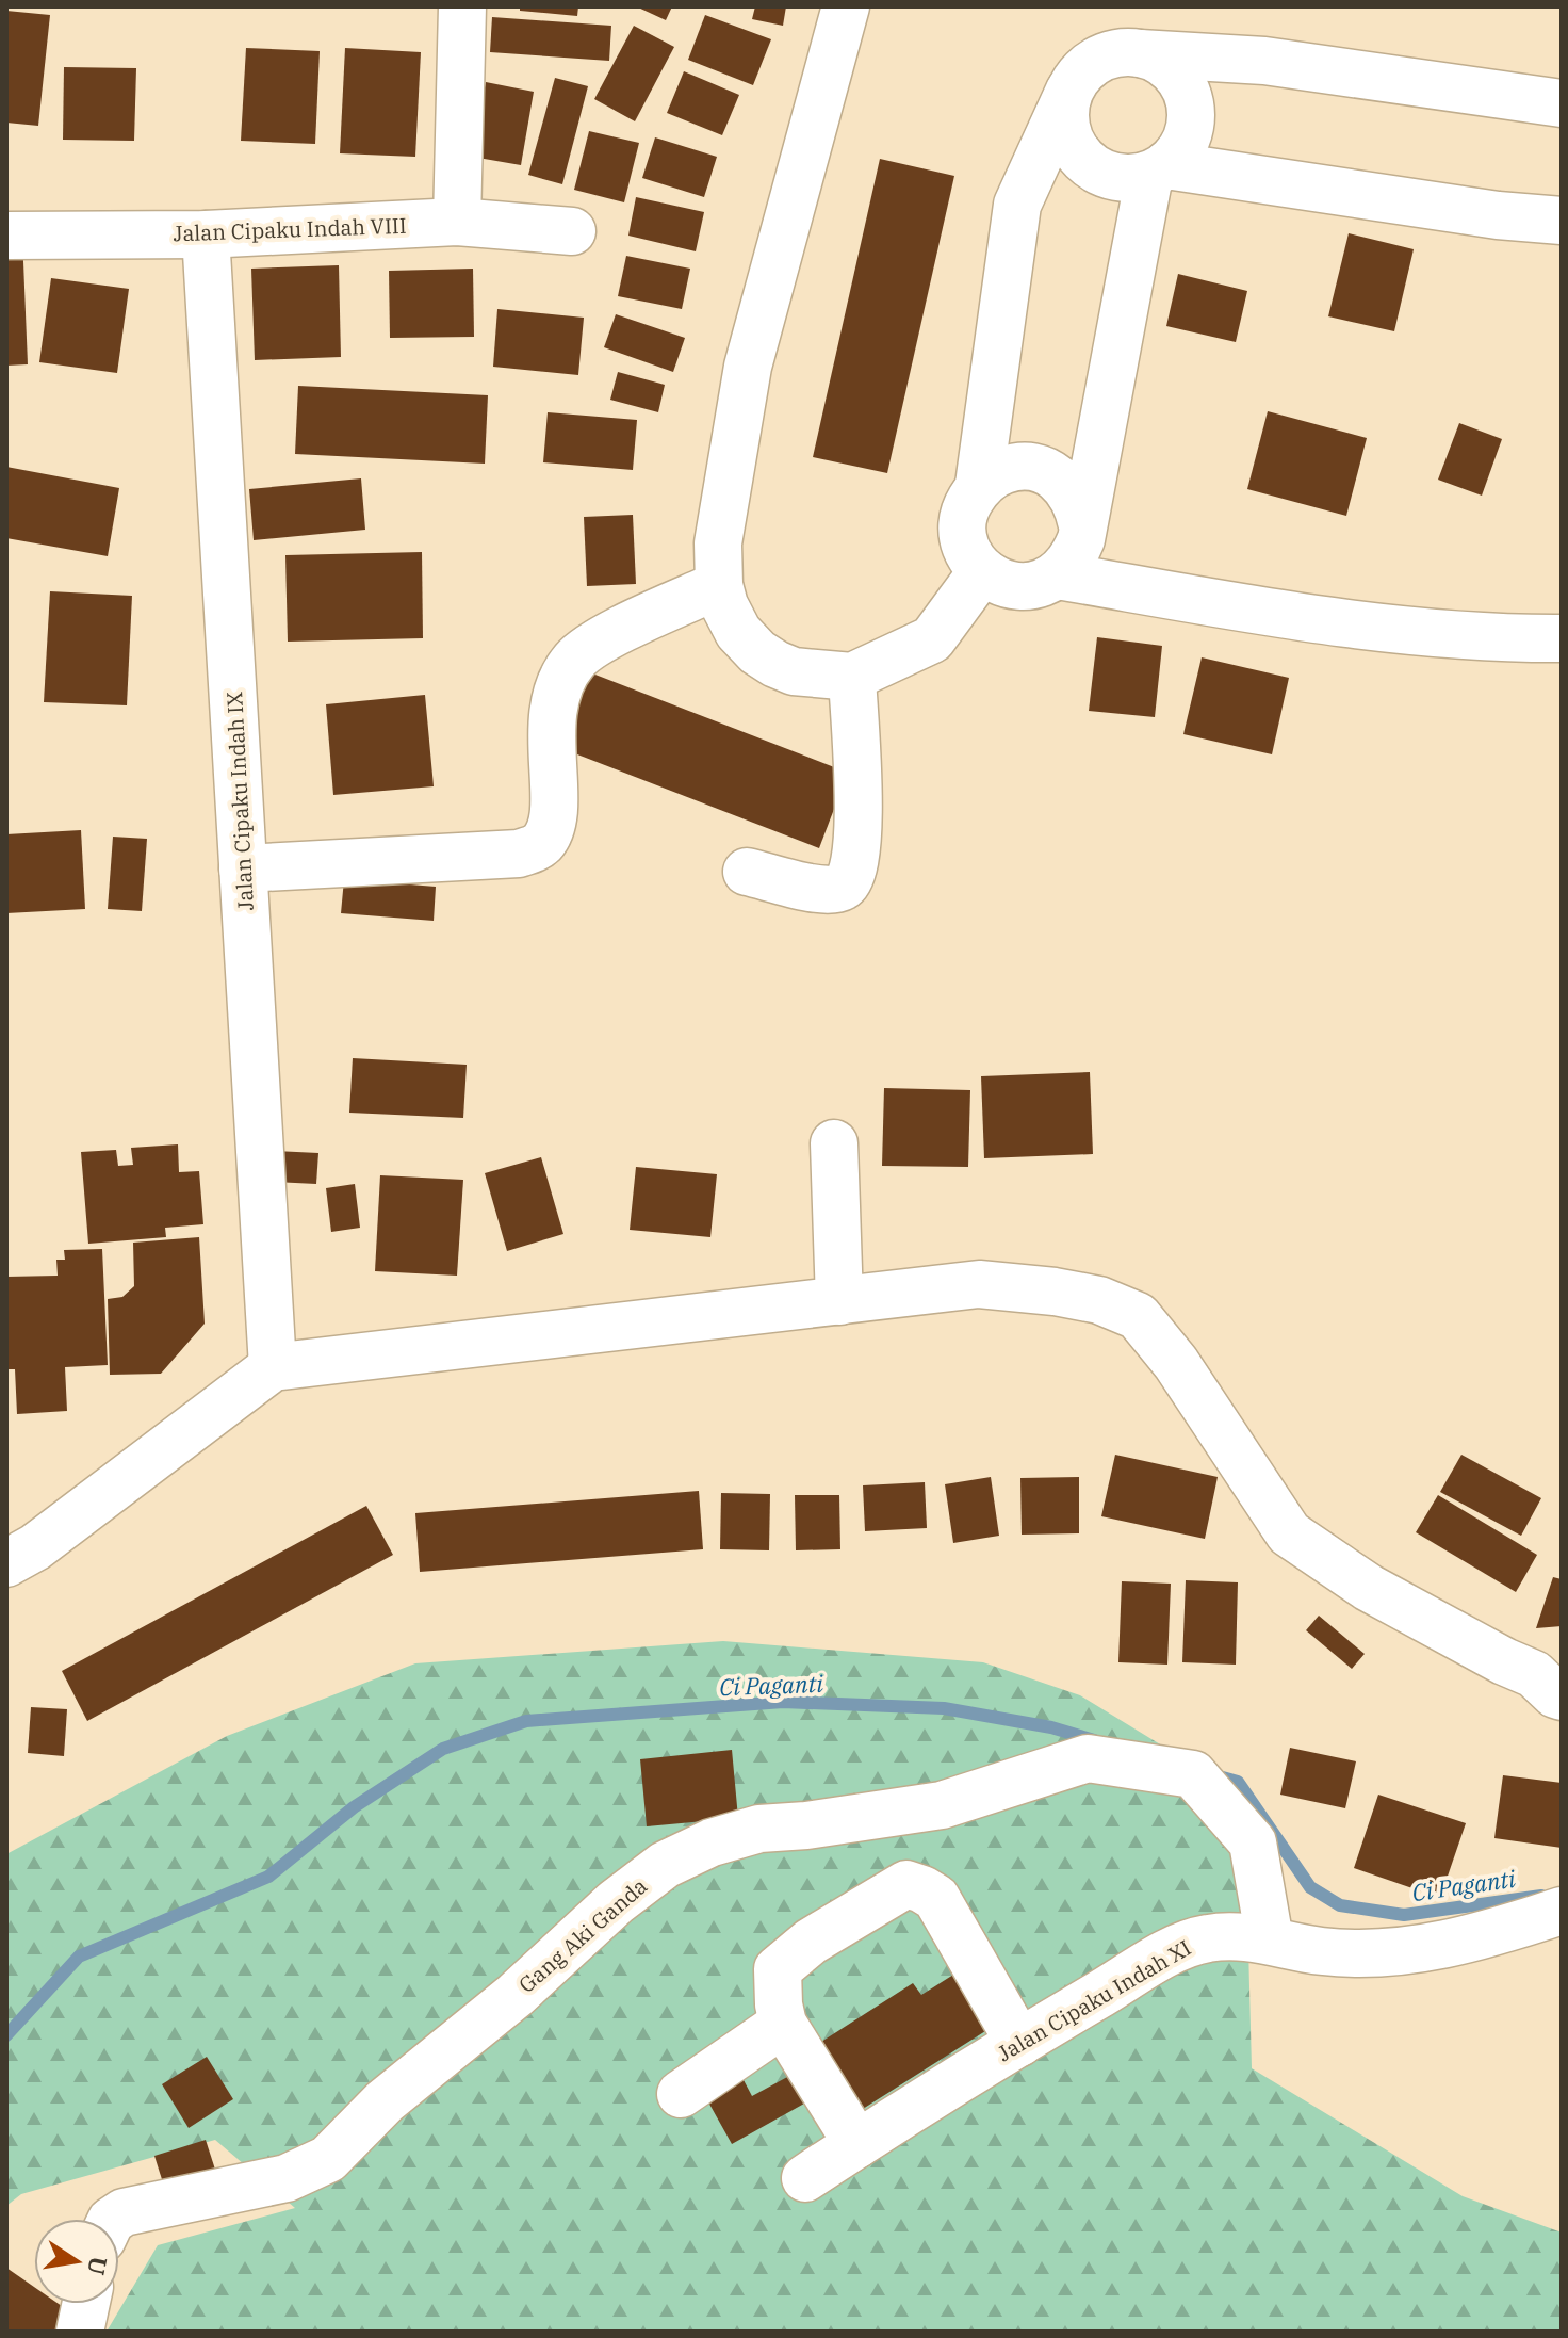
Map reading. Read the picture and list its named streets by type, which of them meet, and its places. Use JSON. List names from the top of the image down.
{
  "streets": {
    "street": [
      "Jalan Cipaku Indah VIII",
      "Jalan Cipaku Indah IX",
      "Gang Aki Ganda",
      "Jalan Cipaku Indah XI"
    ]
  },
  "crossings": [
    ["Jalan Cipaku Indah VIII", "Jalan Cipaku Indah IX"],
    ["Gang Aki Ganda", "Jalan Cipaku Indah XI"]
  ],
  "water": ["Ci Paganti"],
  "north": "right"
}
